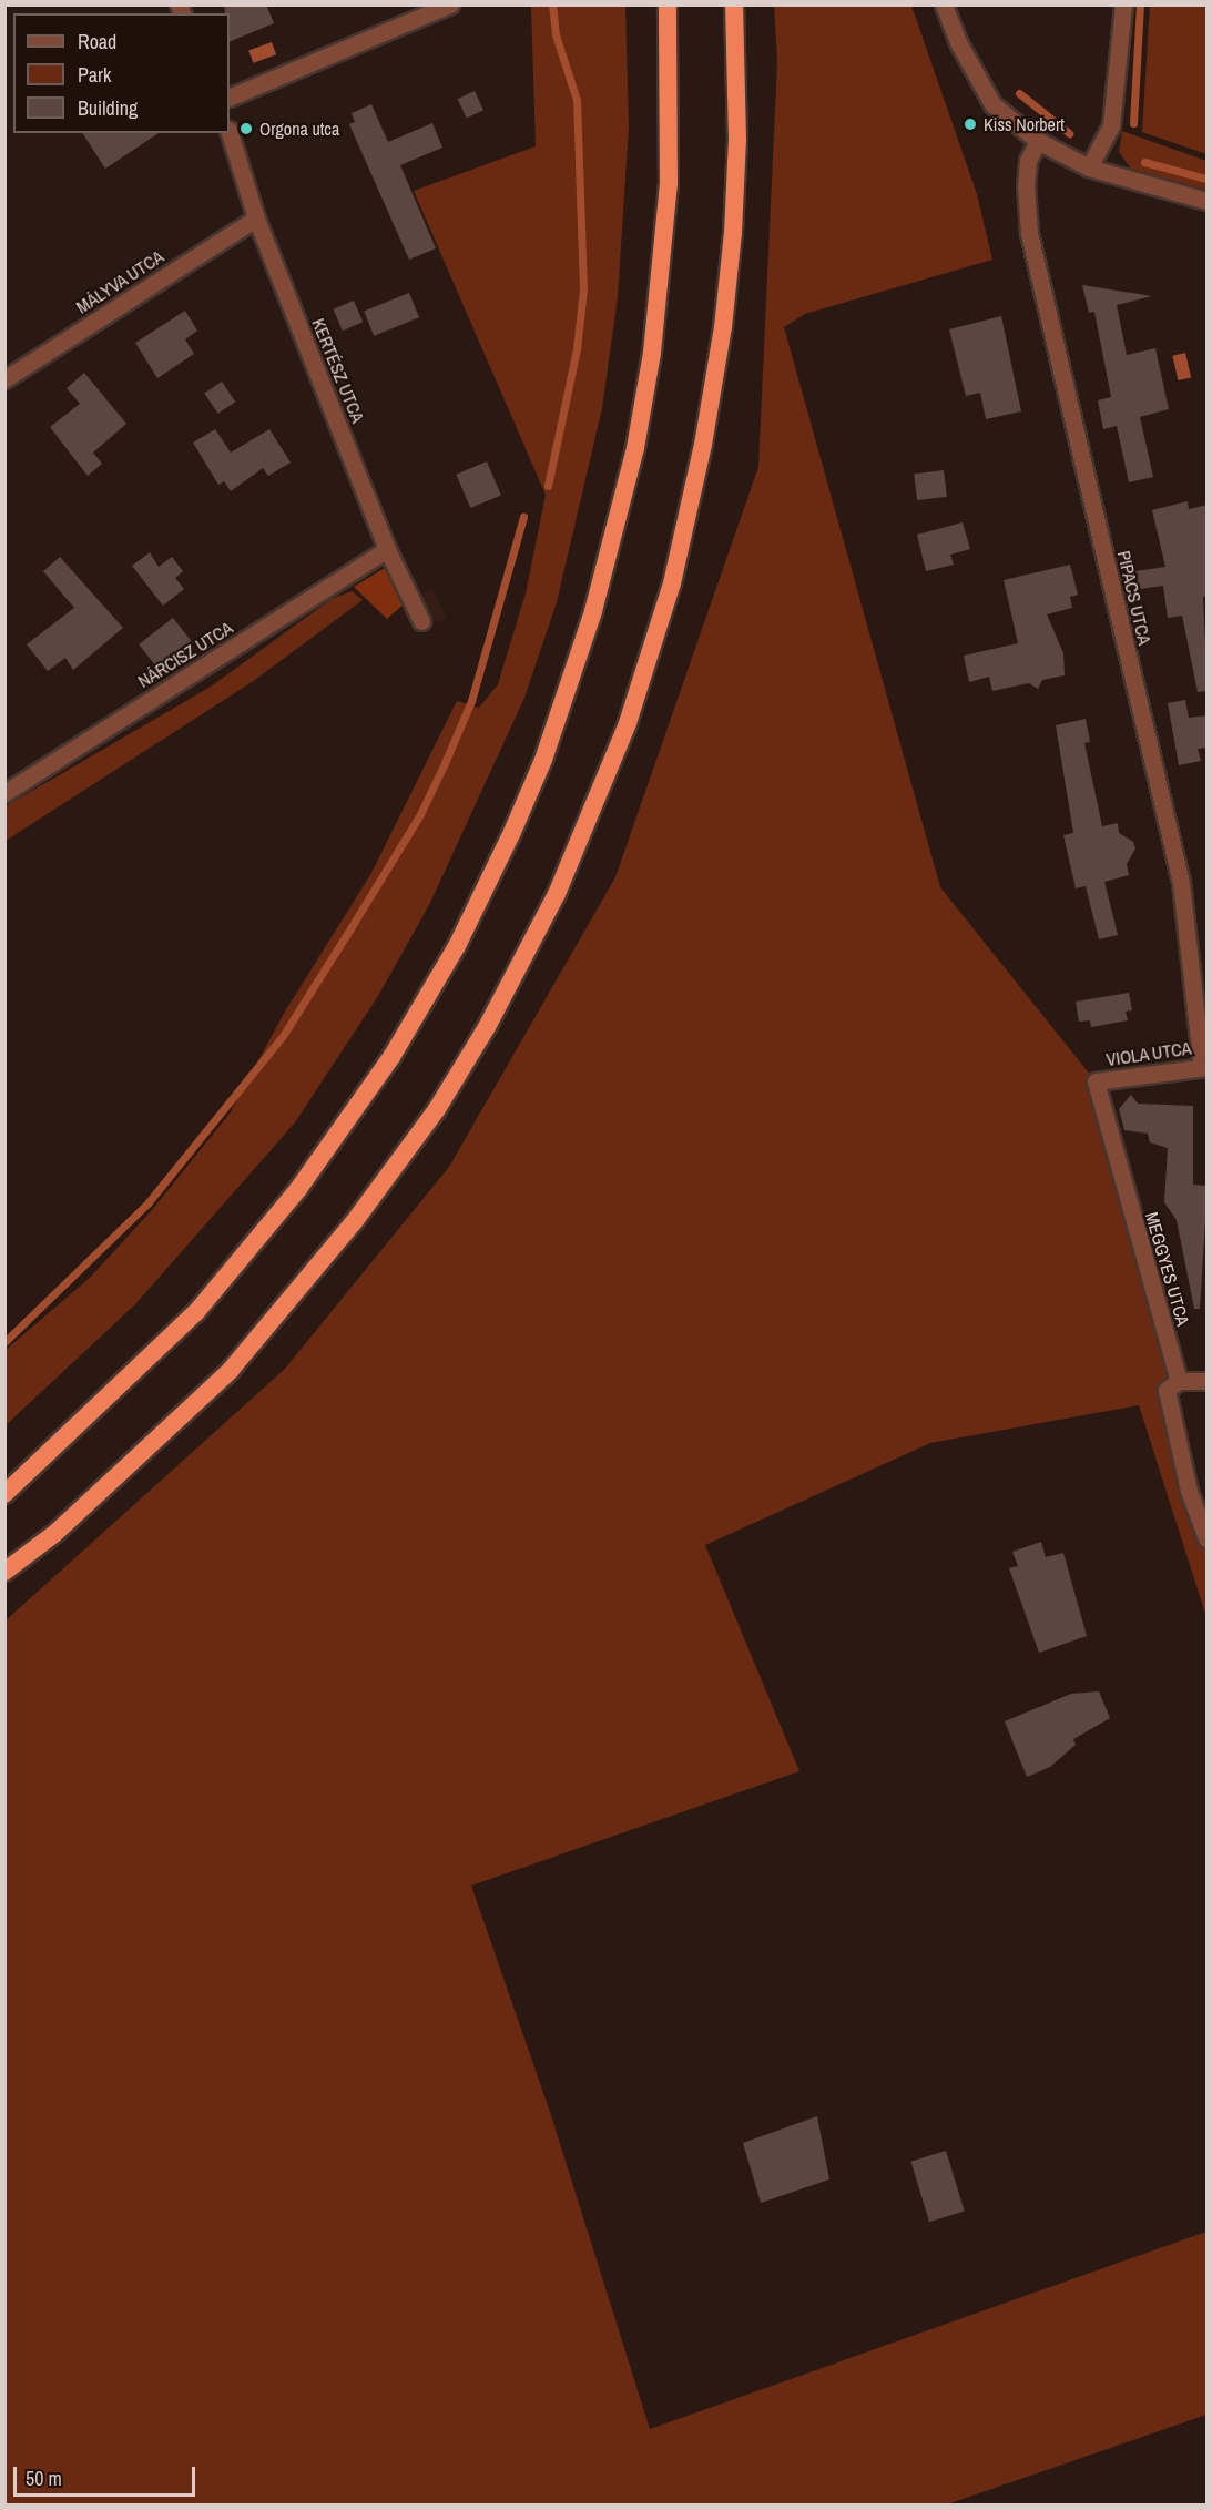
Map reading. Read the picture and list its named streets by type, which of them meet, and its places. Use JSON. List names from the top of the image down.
{
  "streets": {
    "street": [
      "MÁLYVA UTCA",
      "KERTÉSZ UTCA",
      "PIPACS UTCA",
      "NÁRCISZ UTCA",
      "VIOLA UTCA",
      "MEGGYES UTCA"
    ]
  },
  "crossings": [
    ["MÁLYVA UTCA", "KERTÉSZ UTCA"],
    ["KERTÉSZ UTCA", "NÁRCISZ UTCA"],
    ["PIPACS UTCA", "VIOLA UTCA"],
    ["VIOLA UTCA", "MEGGYES UTCA"]
  ],
  "places": ["Kiss Norbert", "Orgona utca"],
  "legend": ["Road", "Park", "Building"],
  "scale_bar": "50 m"
}
